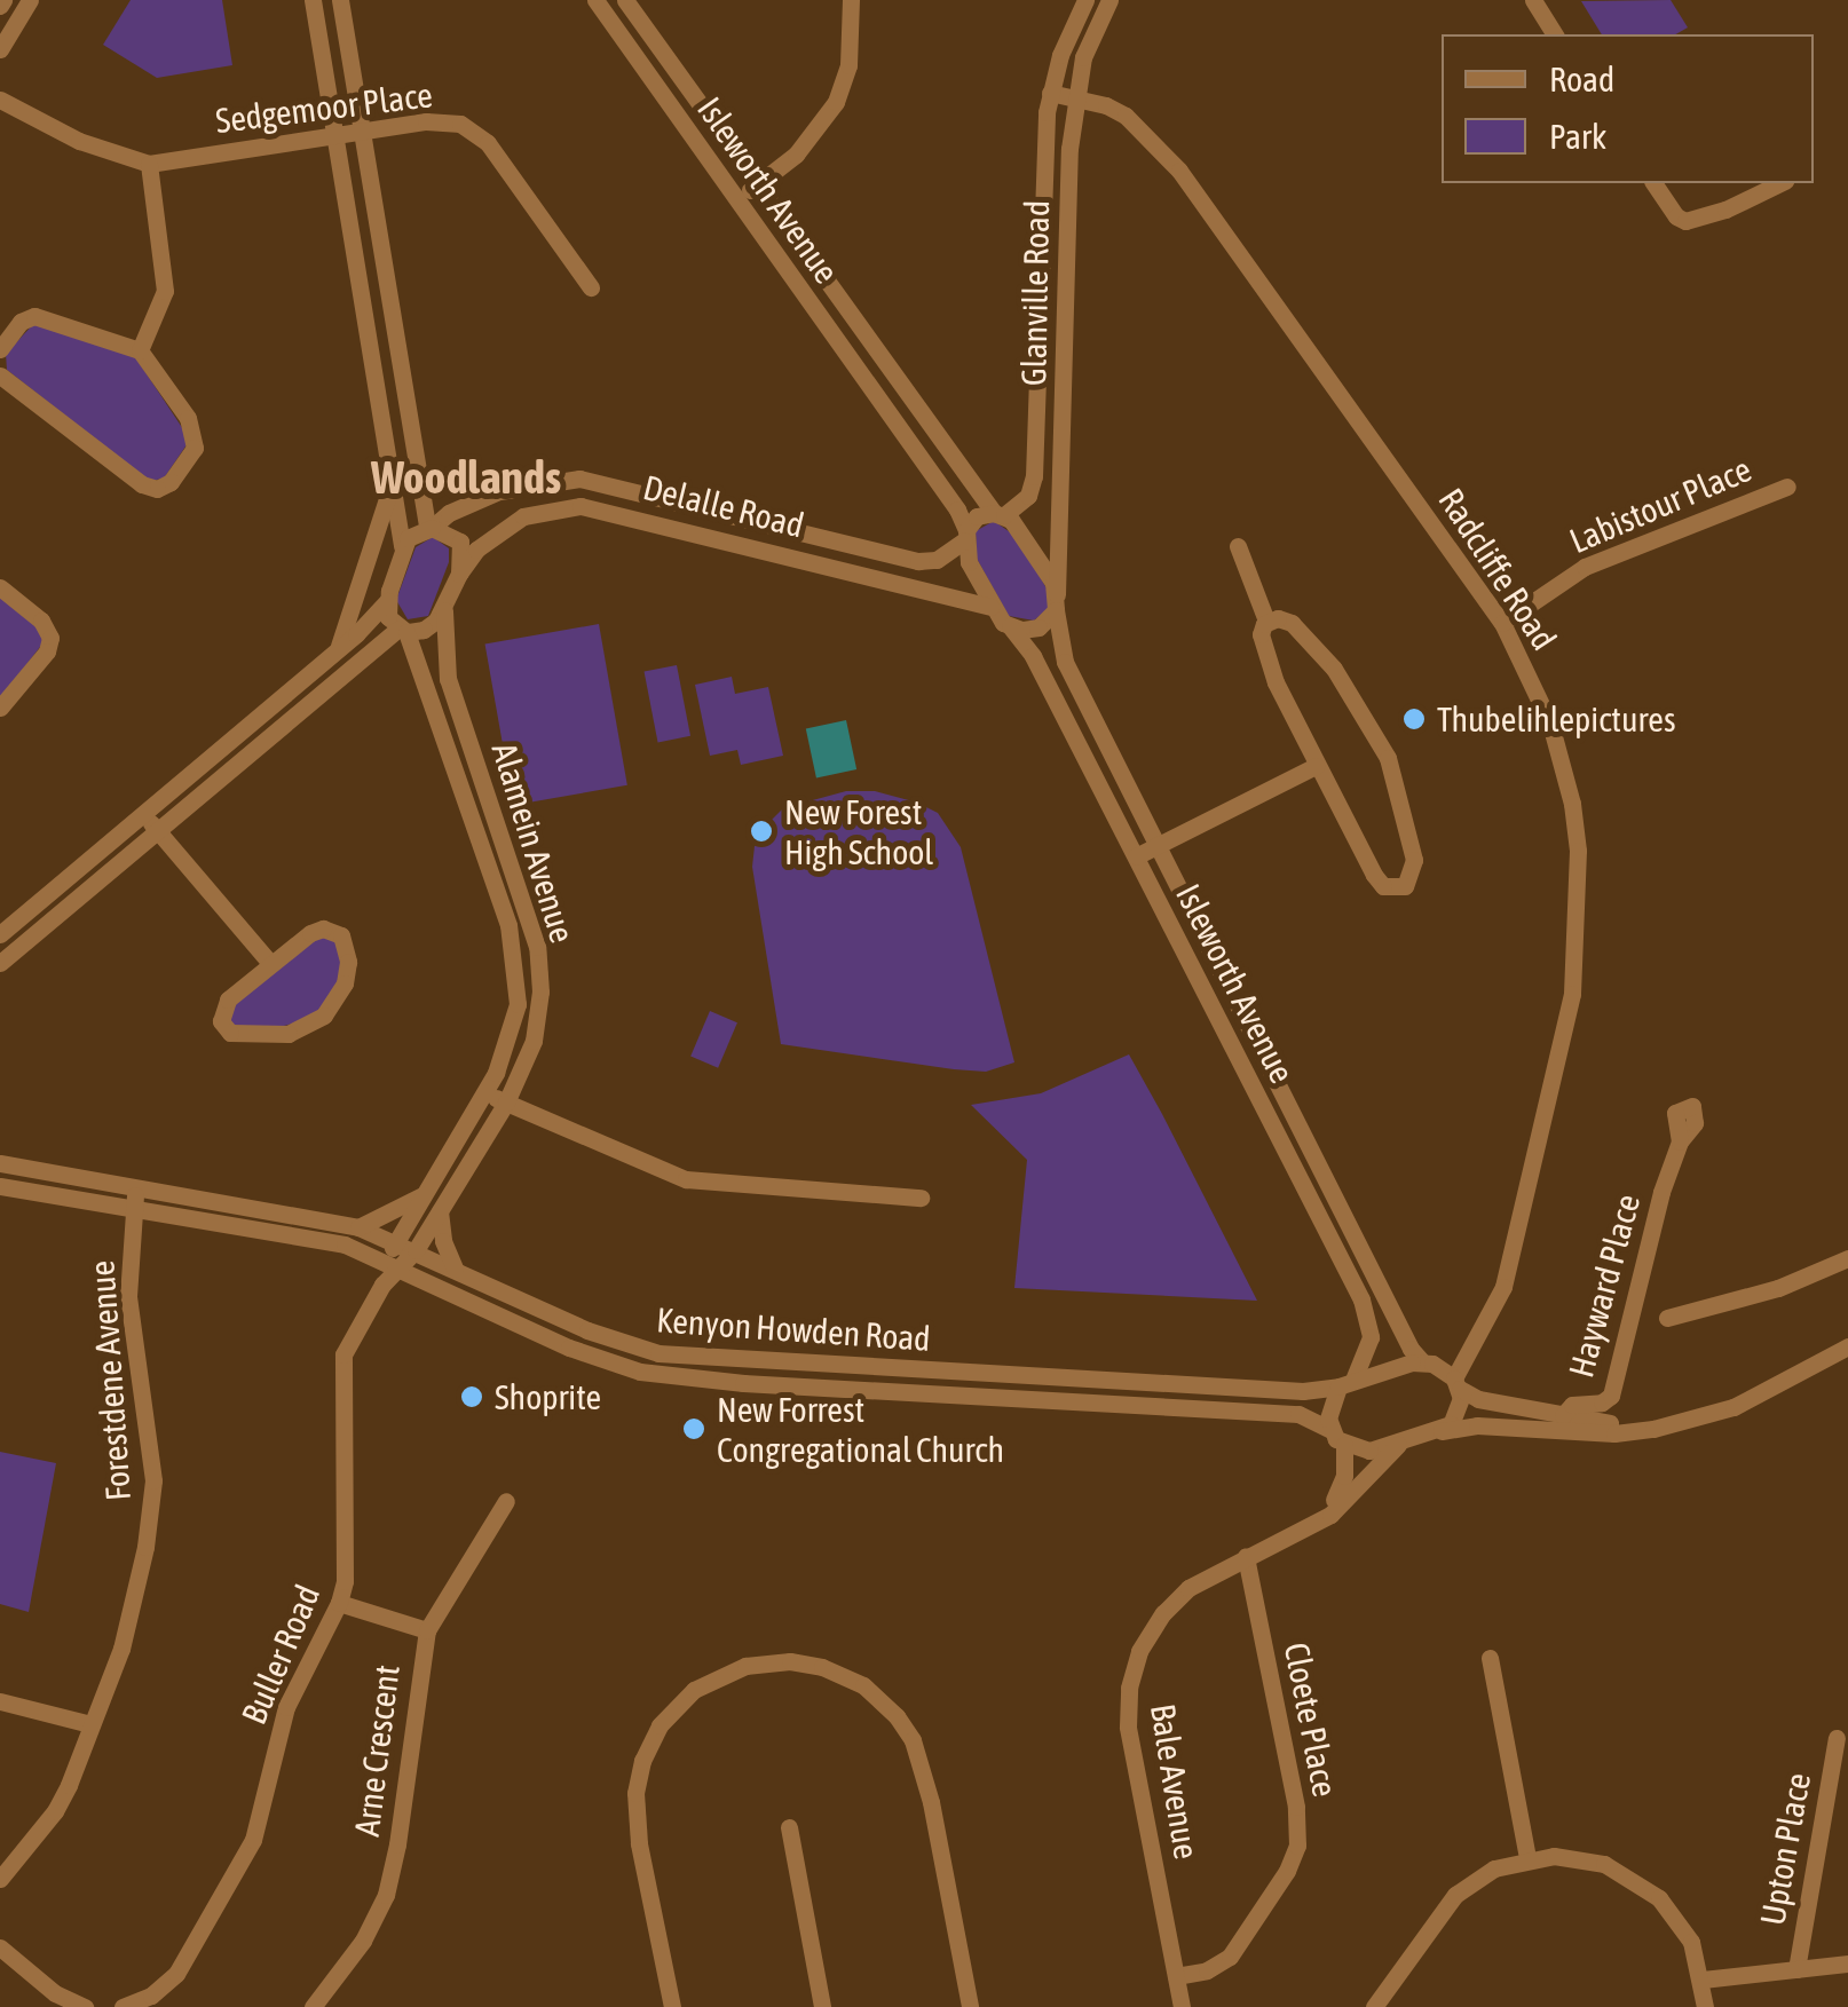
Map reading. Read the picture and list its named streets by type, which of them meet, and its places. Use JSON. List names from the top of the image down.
{
  "streets": {
    "street": [
      "Sedgemoor Place",
      "Isleworth Avenue",
      "Glanville Road",
      "Labistour Place",
      "Delalle Road",
      "Radcliffe Road",
      "Alamein Avenue",
      "Hayward Place",
      "Kenyon Howden Road",
      "Forestdene Avenue",
      "Buller Road",
      "Cloete Place",
      "Arne Crescent",
      "Bale Avenue",
      "Upton Place"
    ]
  },
  "crossings": [
    ["Isleworth Avenue", "Glanville Road"],
    ["Isleworth Avenue", "Delalle Road"],
    ["Isleworth Avenue", "Radcliffe Road"],
    ["Isleworth Avenue", "Kenyon Howden Road"],
    ["Glanville Road", "Delalle Road"],
    ["Glanville Road", "Radcliffe Road"],
    ["Labistour Place", "Radcliffe Road"],
    ["Radcliffe Road", "Kenyon Howden Road"],
    ["Alamein Avenue", "Kenyon Howden Road"],
    ["Alamein Avenue", "Buller Road"],
    ["Kenyon Howden Road", "Forestdene Avenue"],
    ["Kenyon Howden Road", "Buller Road"],
    ["Cloete Place", "Bale Avenue"]
  ],
  "districts": ["Woodlands"],
  "places": [
    "Thubelihlepictures",
    "New Forest High School",
    "Shoprite",
    "New Forrest Congregational Church"
  ],
  "legend": ["Road", "Park"]
}
